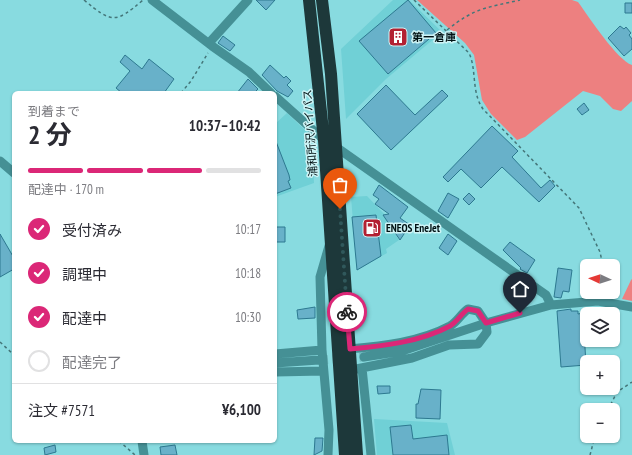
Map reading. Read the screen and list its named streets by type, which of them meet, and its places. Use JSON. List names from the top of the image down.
{
  "streets": {
    "highway": ["浦和所沢バイパス"]
  },
  "places": {
    "building": ["第一倉庫"],
    "fuel station": ["ENEOS EneJet"]
  },
  "north": "left",
  "page": {
    "heading": ["2 分", "到着まで", "10:37–10:42"],
    "panel": ["注文 #7571", "¥6,100"],
    "bar": "配達中 · 170 m",
    "list": [
      ["受付済み", "10:17"],
      ["調理中", "10:18"],
      ["配達中", "10:30"],
      "配達完了"
    ],
    "map_buttons": ["+", "−"]
  }
}
